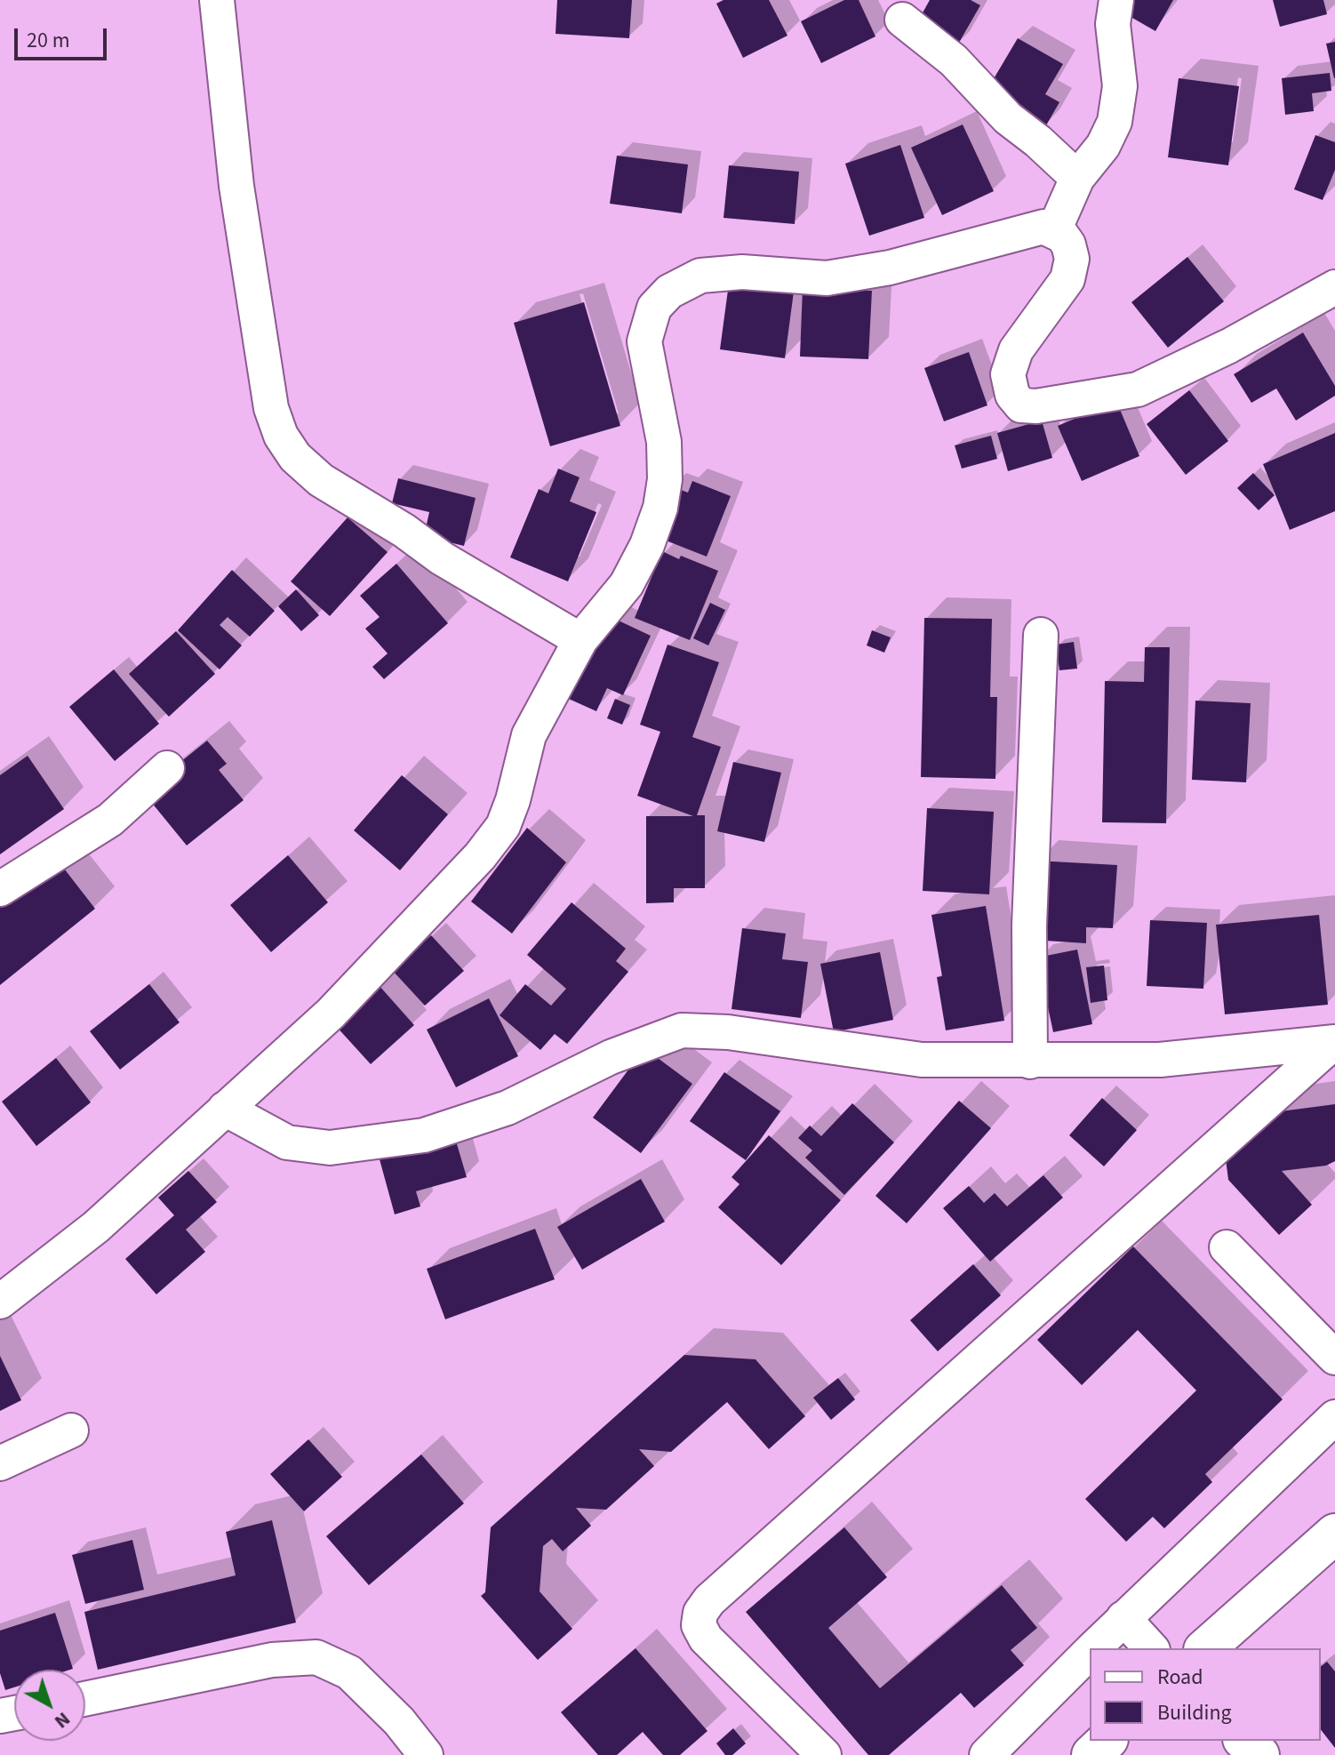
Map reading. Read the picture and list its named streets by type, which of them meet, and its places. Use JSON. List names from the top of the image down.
{
  "legend": ["Road", "Building"],
  "scale_bar": "20 m",
  "north": "bottom right"
}
